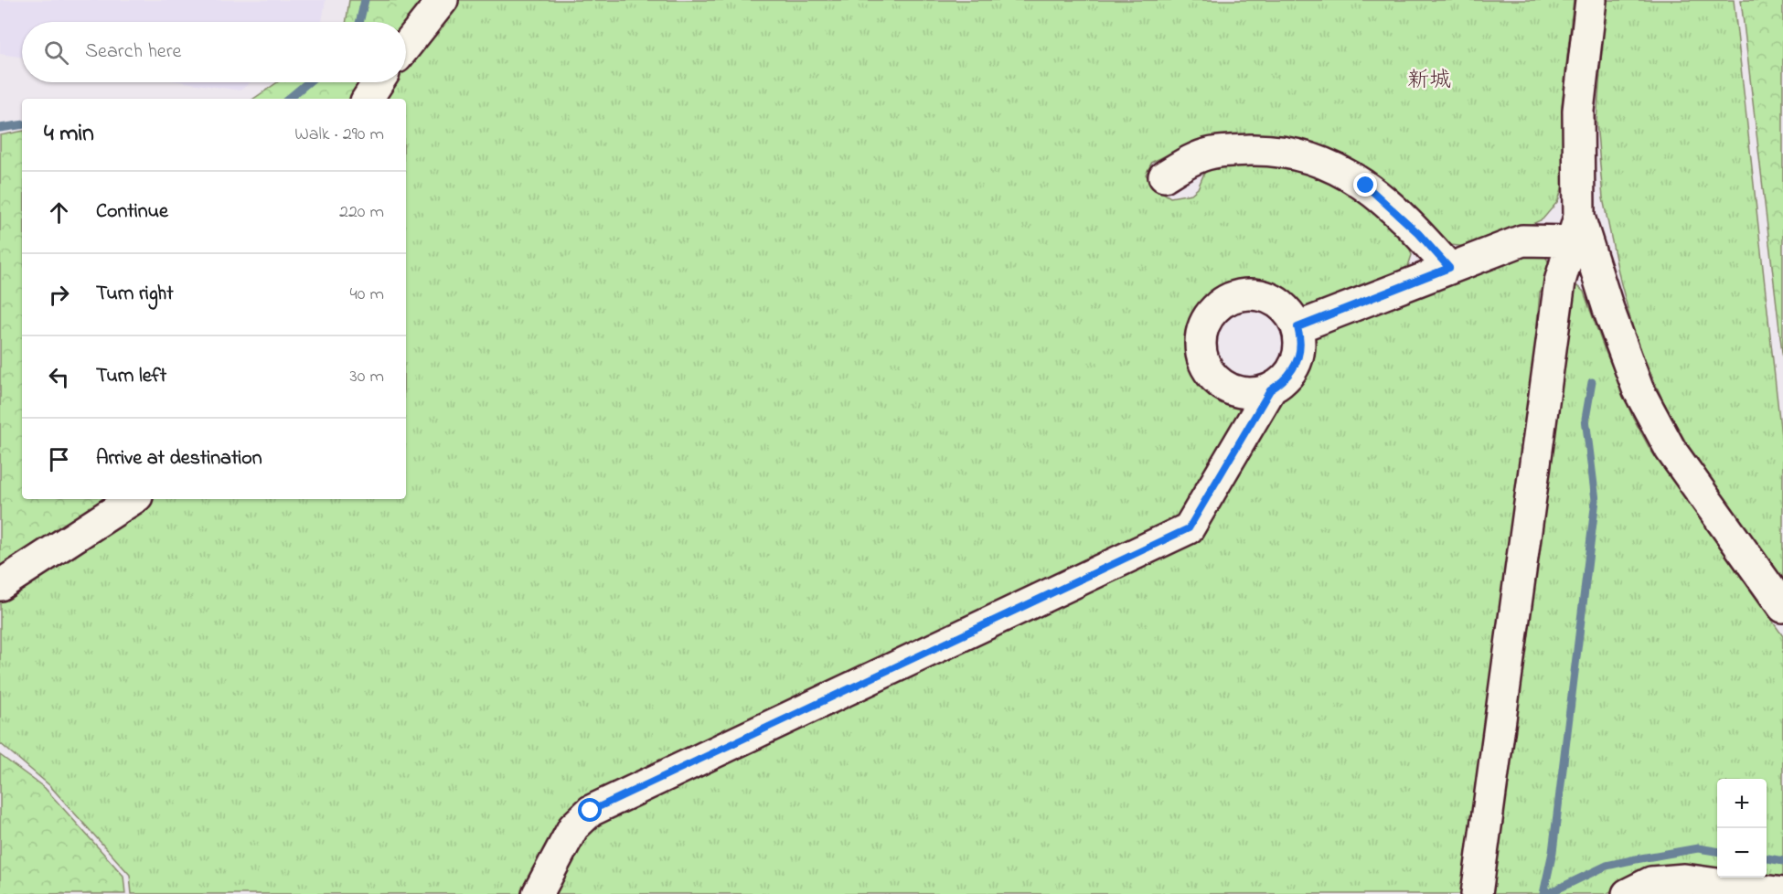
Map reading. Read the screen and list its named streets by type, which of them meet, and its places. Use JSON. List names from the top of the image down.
{
  "districts": ["新城"],
  "page": {
    "search": "Search here",
    "heading": ["4 min", "Walk · 290 m"],
    "list": [
      ["Continue", "220 m"],
      ["Turn right", "40 m"],
      ["Turn left", "30 m"],
      "Arrive at destination"
    ],
    "map_buttons": ["+", "−"]
  }
}
